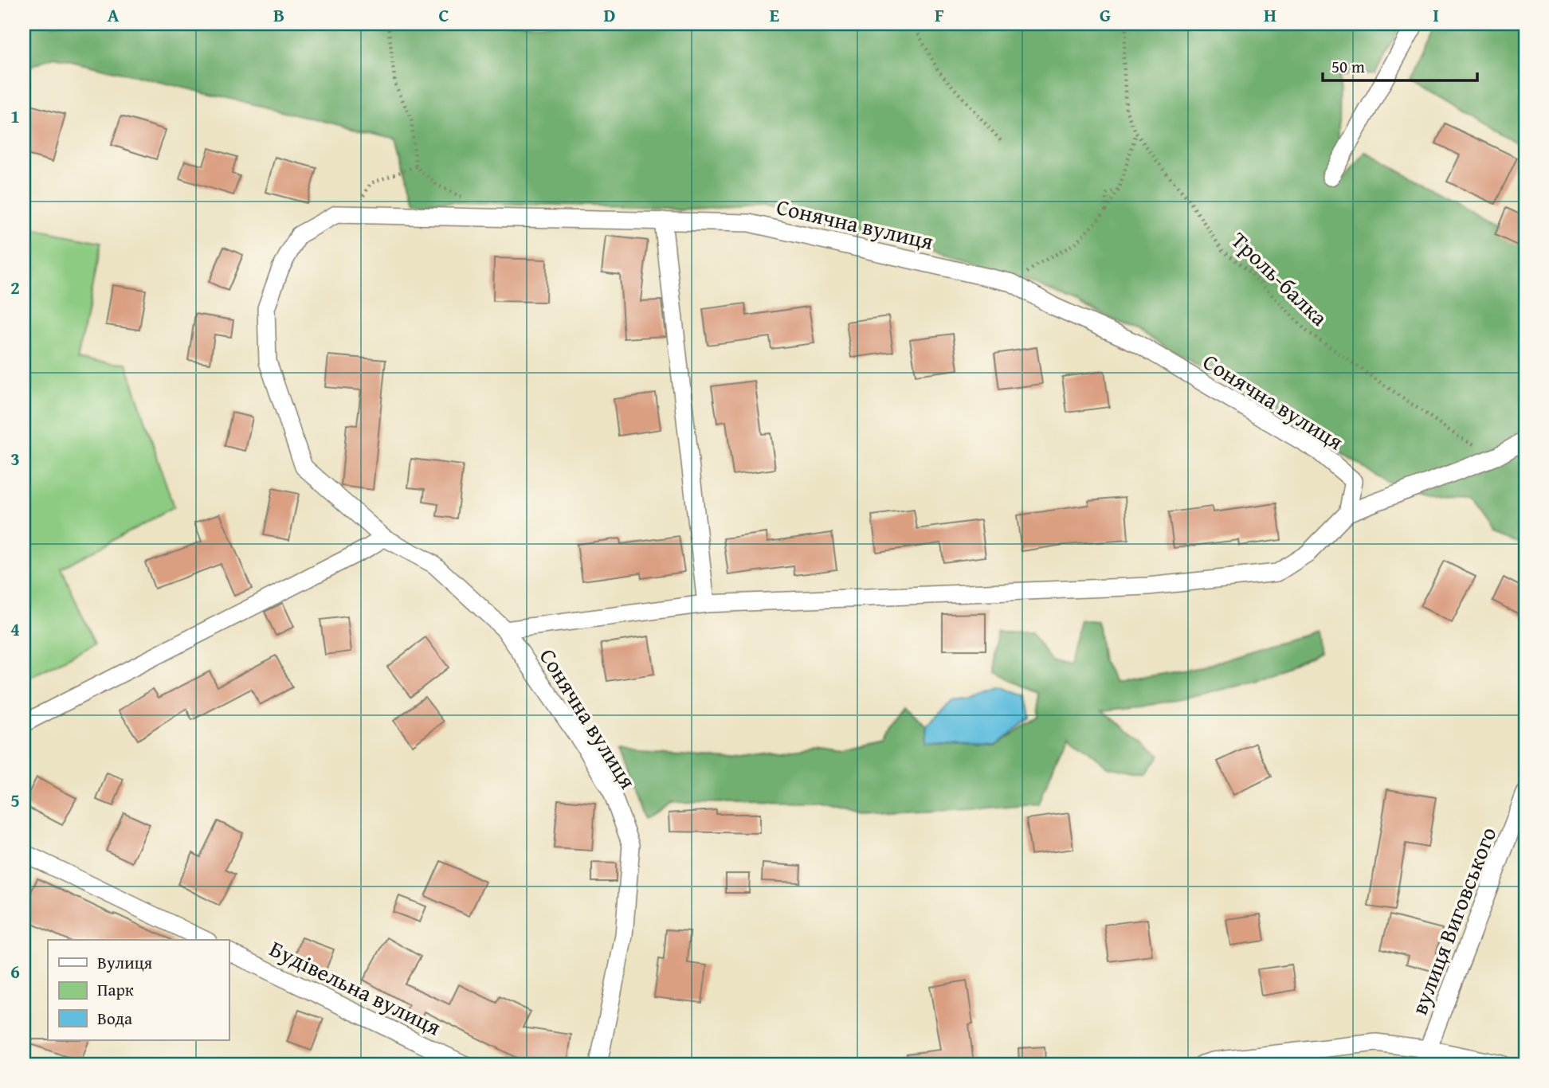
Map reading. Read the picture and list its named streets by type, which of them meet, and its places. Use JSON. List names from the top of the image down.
{
  "streets": {
    "street": ["Сонячна вулиця", "вулиця Виговського", "Будівельна вулиця"],
    "path": ["Троль-балка"]
  },
  "legend": ["Вулиця", "Парк", "Вода"],
  "scale_bar": "50 m",
  "grid": {
    "columns": [
      "A",
      "B",
      "C",
      "D",
      "E",
      "F",
      "G",
      "H",
      "I"
    ],
    "rows": [
      "1",
      "2",
      "3",
      "4",
      "5",
      "6"
    ]
  }
}
